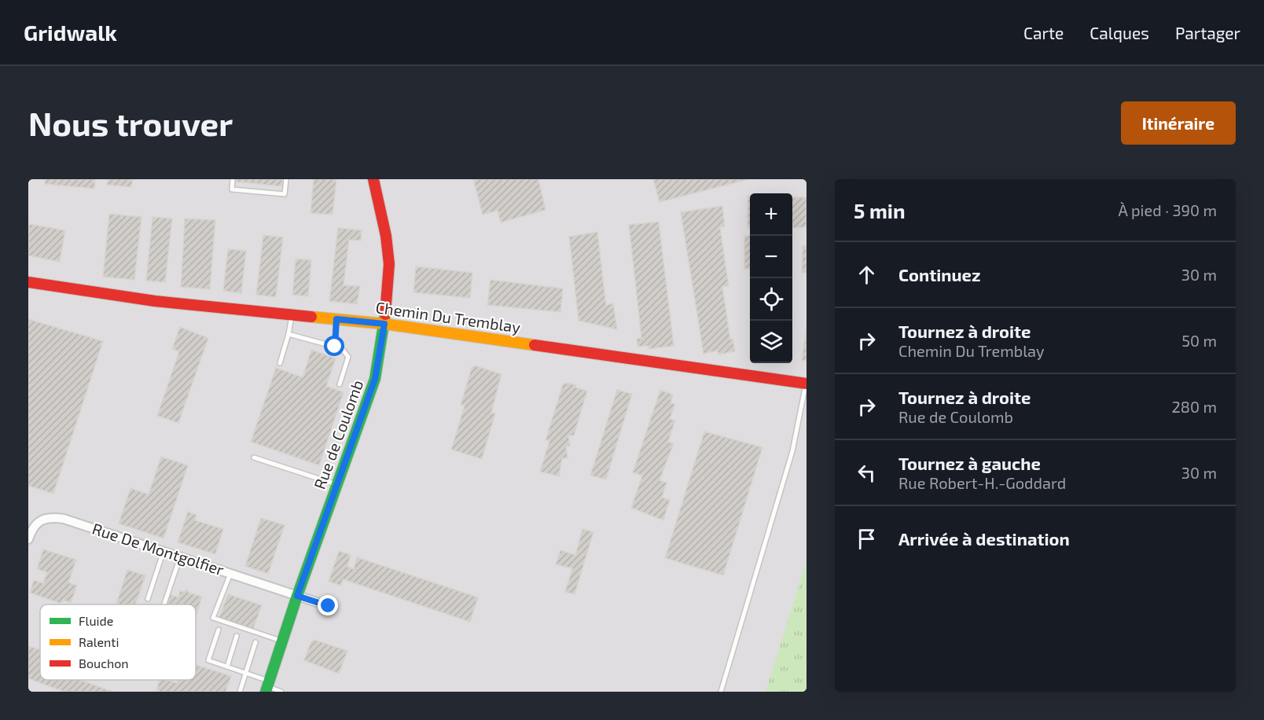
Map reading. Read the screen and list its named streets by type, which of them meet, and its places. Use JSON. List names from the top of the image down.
{
  "streets": {
    "street": ["Chemin Du Tremblay", "Rue de Coulomb", "Rue De Montgolfier"]
  },
  "crossings": [
    ["Chemin Du Tremblay", "Rue de Coulomb"],
    ["Rue de Coulomb", "Rue De Montgolfier"]
  ],
  "legend": ["Fluide", "Ralenti", "Bouchon"],
  "page": {
    "header": "Gridwalk",
    "nav": ["Carte", "Calques", "Partager"],
    "buttons": "Itinéraire",
    "title": "Nous trouver",
    "heading": ["5 min", "À pied · 390 m"],
    "map_buttons": ["+", "−"],
    "list": [
      ["Continuez", "30 m"],
      ["Tournez à droite", "Chemin Du Tremblay", "50 m"],
      ["Tournez à droite", "Rue de Coulomb", "280 m"],
      ["Tournez à gauche", "Rue Robert-H.-Goddard", "30 m"],
      "Arrivée à destination"
    ]
  }
}
